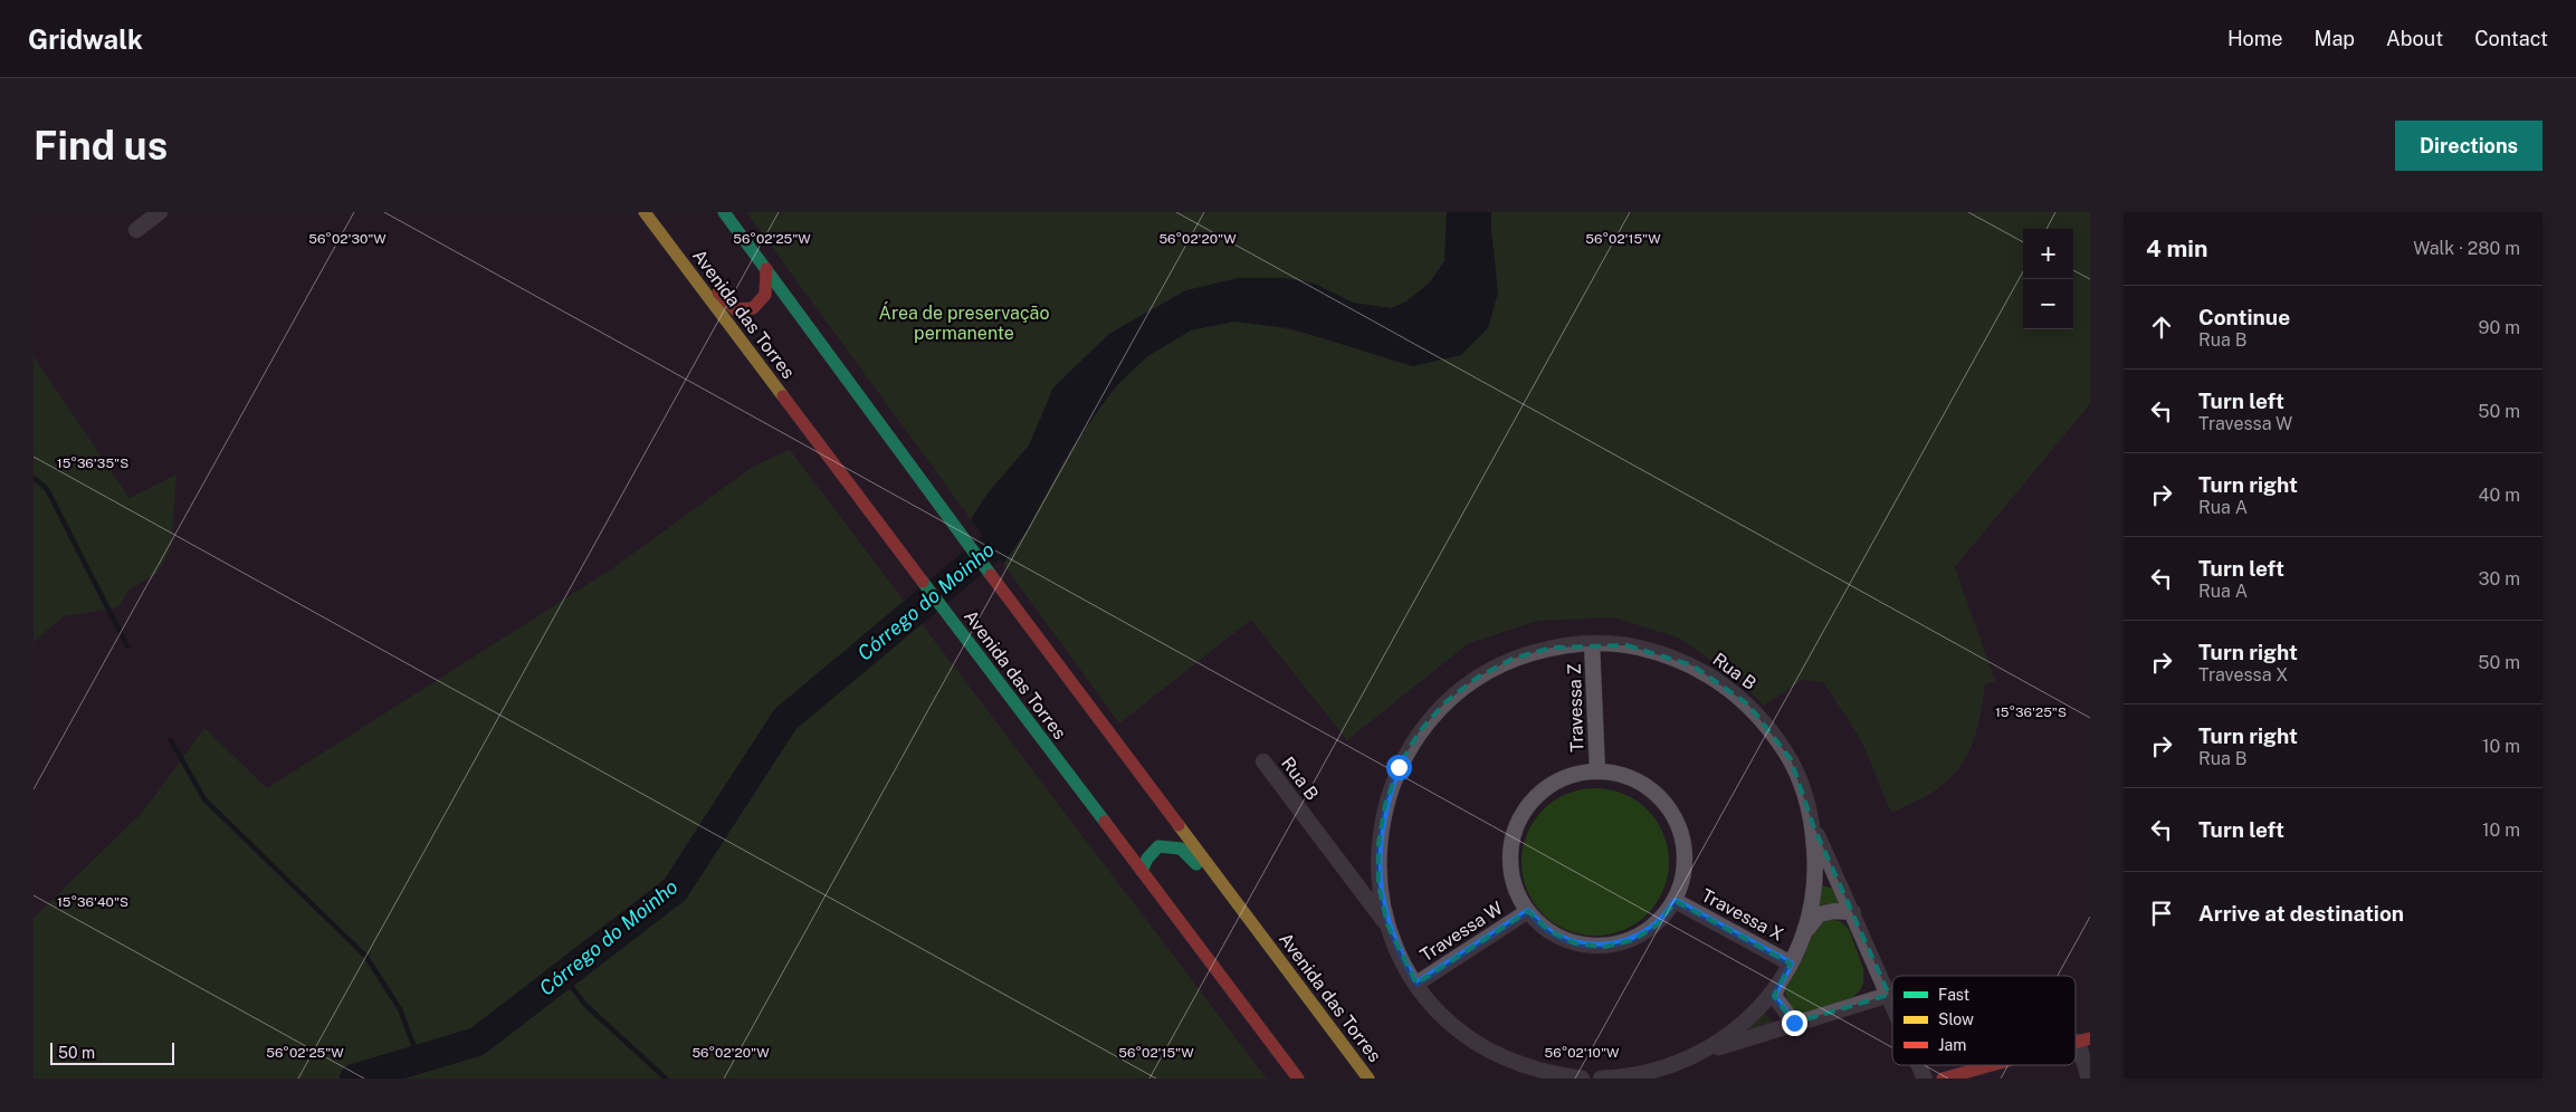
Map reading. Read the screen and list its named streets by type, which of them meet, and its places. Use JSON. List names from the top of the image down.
{
  "streets": {
    "main road": ["Avenida das Torres"],
    "street": [
      "Rua B",
      "Travessa Z",
      "Travessa X",
      "Travessa W"
    ]
  },
  "crossings": [
    ["Rua B", "Travessa Z"],
    ["Rua B", "Travessa X"],
    ["Rua B", "Travessa W"],
    ["Travessa Z", "Travessa X"],
    ["Travessa Z", "Travessa W"],
    ["Travessa X", "Travessa W"]
  ],
  "water": ["Córrego do Moinho"],
  "parks": ["Área de preservação permanente"],
  "legend": ["Fast", "Slow", "Jam"],
  "scale_bar": "50 m",
  "page": {
    "header": "Gridwalk",
    "nav": [
      "Home",
      "Map",
      "About",
      "Contact"
    ],
    "buttons": "Directions",
    "title": "Find us",
    "heading": ["4 min", "Walk · 280 m"],
    "map_buttons": ["+", "−"],
    "list": [
      ["Continue", "Rua B", "90 m"],
      ["Turn left", "Travessa W", "50 m"],
      ["Turn right", "Rua A", "40 m"],
      ["Turn left", "Rua A", "30 m"],
      ["Turn right", "Travessa X", "50 m"],
      ["Turn right", "Rua B", "10 m"],
      ["Turn left", "10 m"],
      "Arrive at destination"
    ],
    "scale": "50 m"
  },
  "coordinates": [
    "56°02'30\"W",
    "56°02'25\"W",
    "56°02'20\"W",
    "56°02'15\"W",
    "15°36'35\"S",
    "15°36'25\"S",
    "15°36'40\"S",
    "56°02'10\"W"
  ]
}
